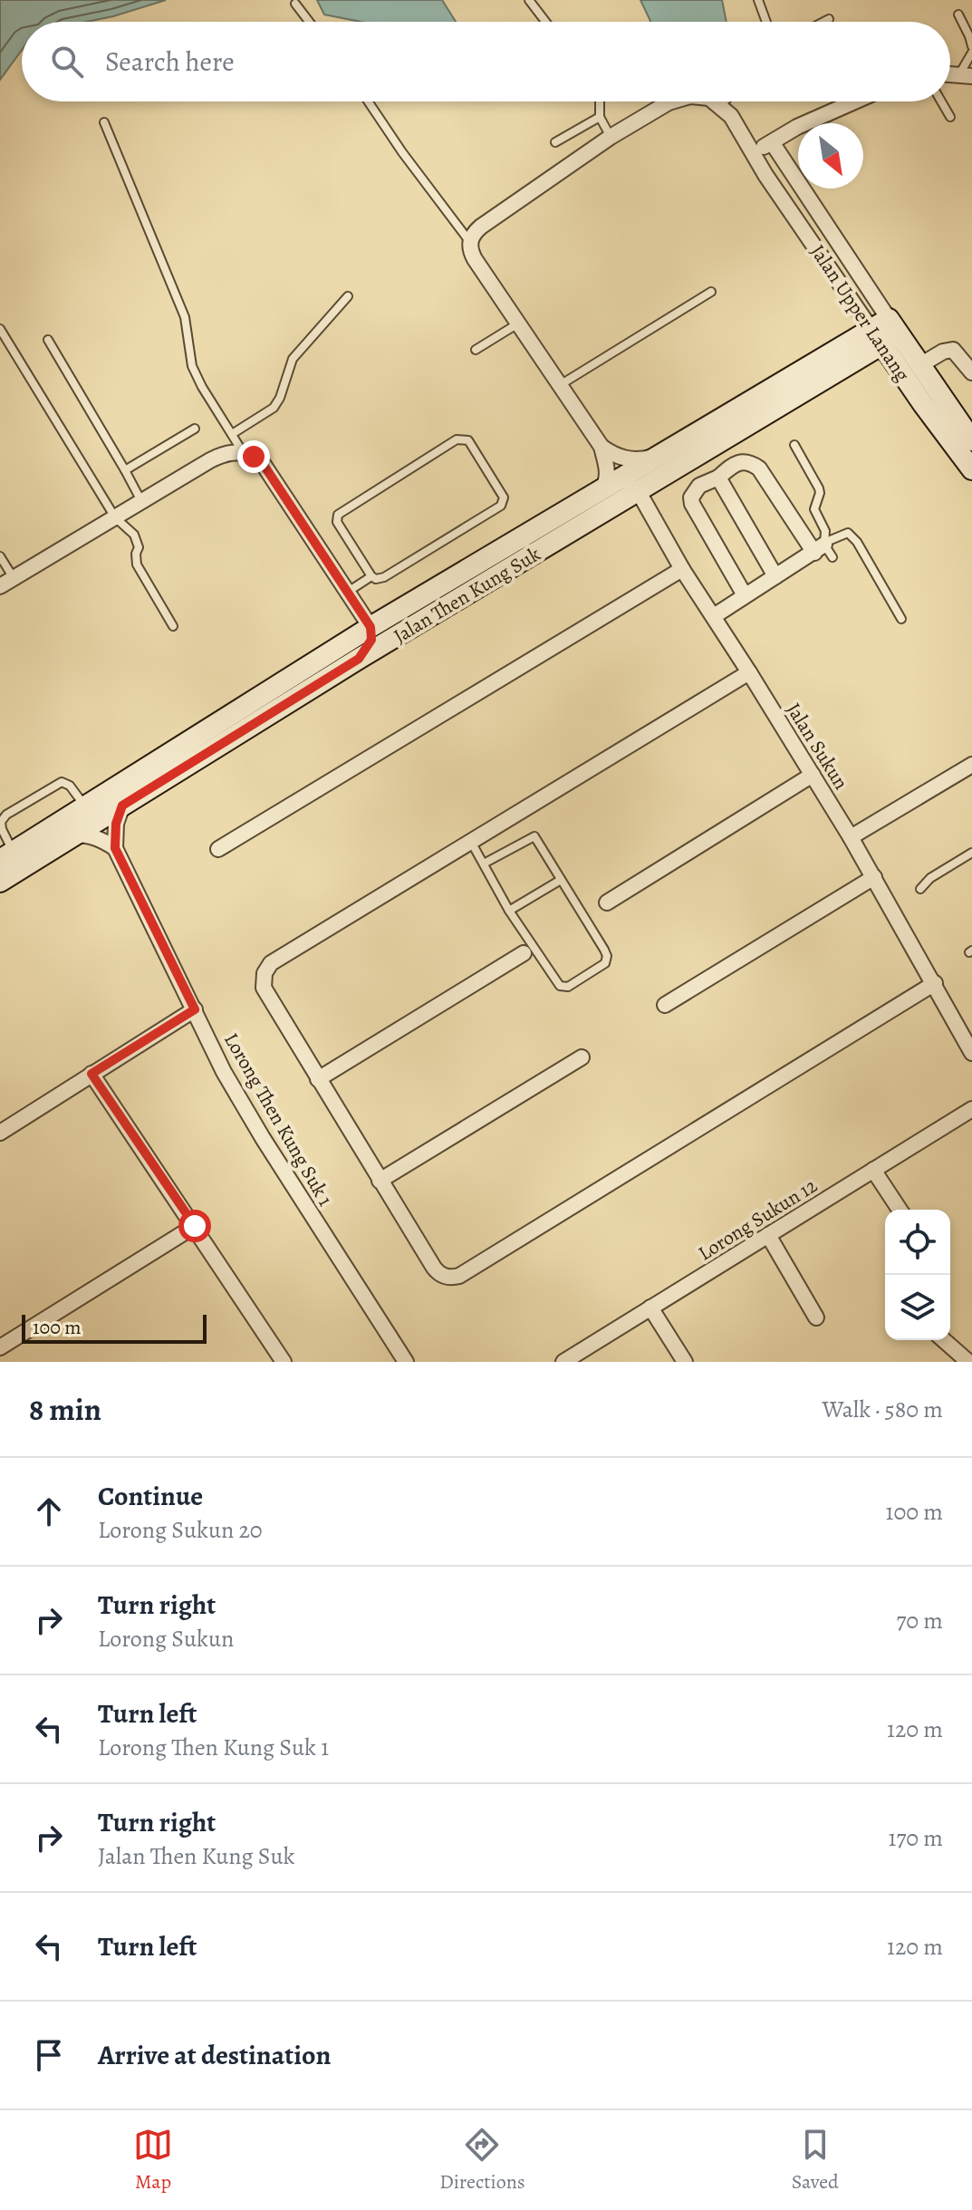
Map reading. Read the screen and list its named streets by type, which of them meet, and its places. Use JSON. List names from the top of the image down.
{
  "streets": {
    "street": [
      "Jalan Upper Lanang",
      "Jalan Then Kung Suk",
      "Jalan Sukun",
      "Lorong Then Kung Suk 1",
      "Lorong Sukun 12"
    ]
  },
  "crossings": [
    ["Jalan Upper Lanang", "Jalan Then Kung Suk"],
    ["Jalan Then Kung Suk", "Jalan Sukun"]
  ],
  "scale_bar": "100 m",
  "north": "bottom right",
  "page": {
    "search": "Search here",
    "scale": "100 m",
    "heading": ["8 min", "Walk · 580 m"],
    "list": [
      ["Continue", "Lorong Sukun 20", "100 m"],
      ["Turn right", "Lorong Sukun", "70 m"],
      ["Turn left", "Lorong Then Kung Suk 1", "120 m"],
      ["Turn right", "Jalan Then Kung Suk", "170 m"],
      ["Turn left", "120 m"],
      "Arrive at destination"
    ],
    "nav": ["Map", "Directions", "Saved"]
  }
}
